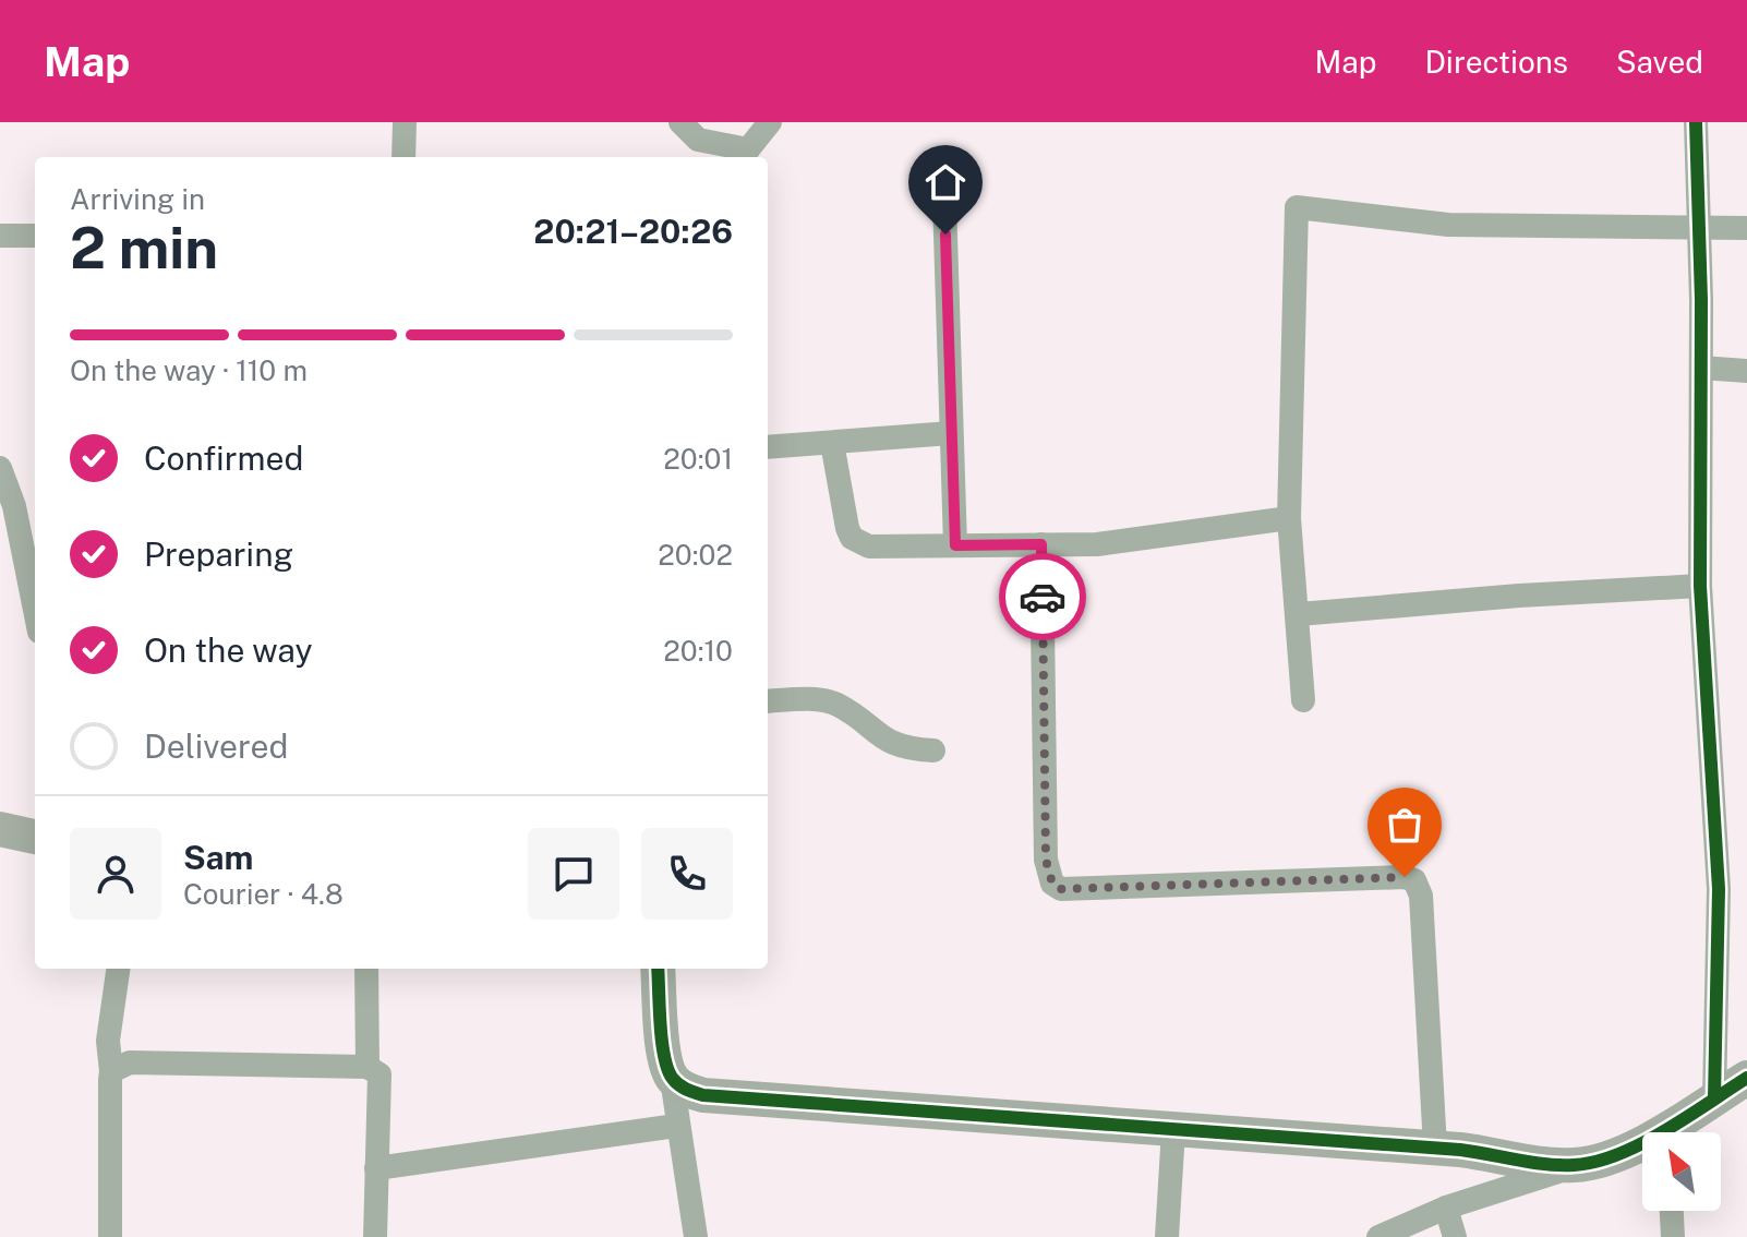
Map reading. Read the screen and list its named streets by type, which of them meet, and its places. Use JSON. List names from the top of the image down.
{
  "north": "top left",
  "page": {
    "header": "Map",
    "nav": ["Map", "Directions", "Saved"],
    "heading": ["2 min", "Arriving in", "20:21–20:26"],
    "panel": ["Sam", "Courier · 4.8"],
    "bar": "On the way · 110 m",
    "list": [
      ["Confirmed", "20:01"],
      ["Preparing", "20:02"],
      ["On the way", "20:10"],
      "Delivered"
    ]
  }
}
